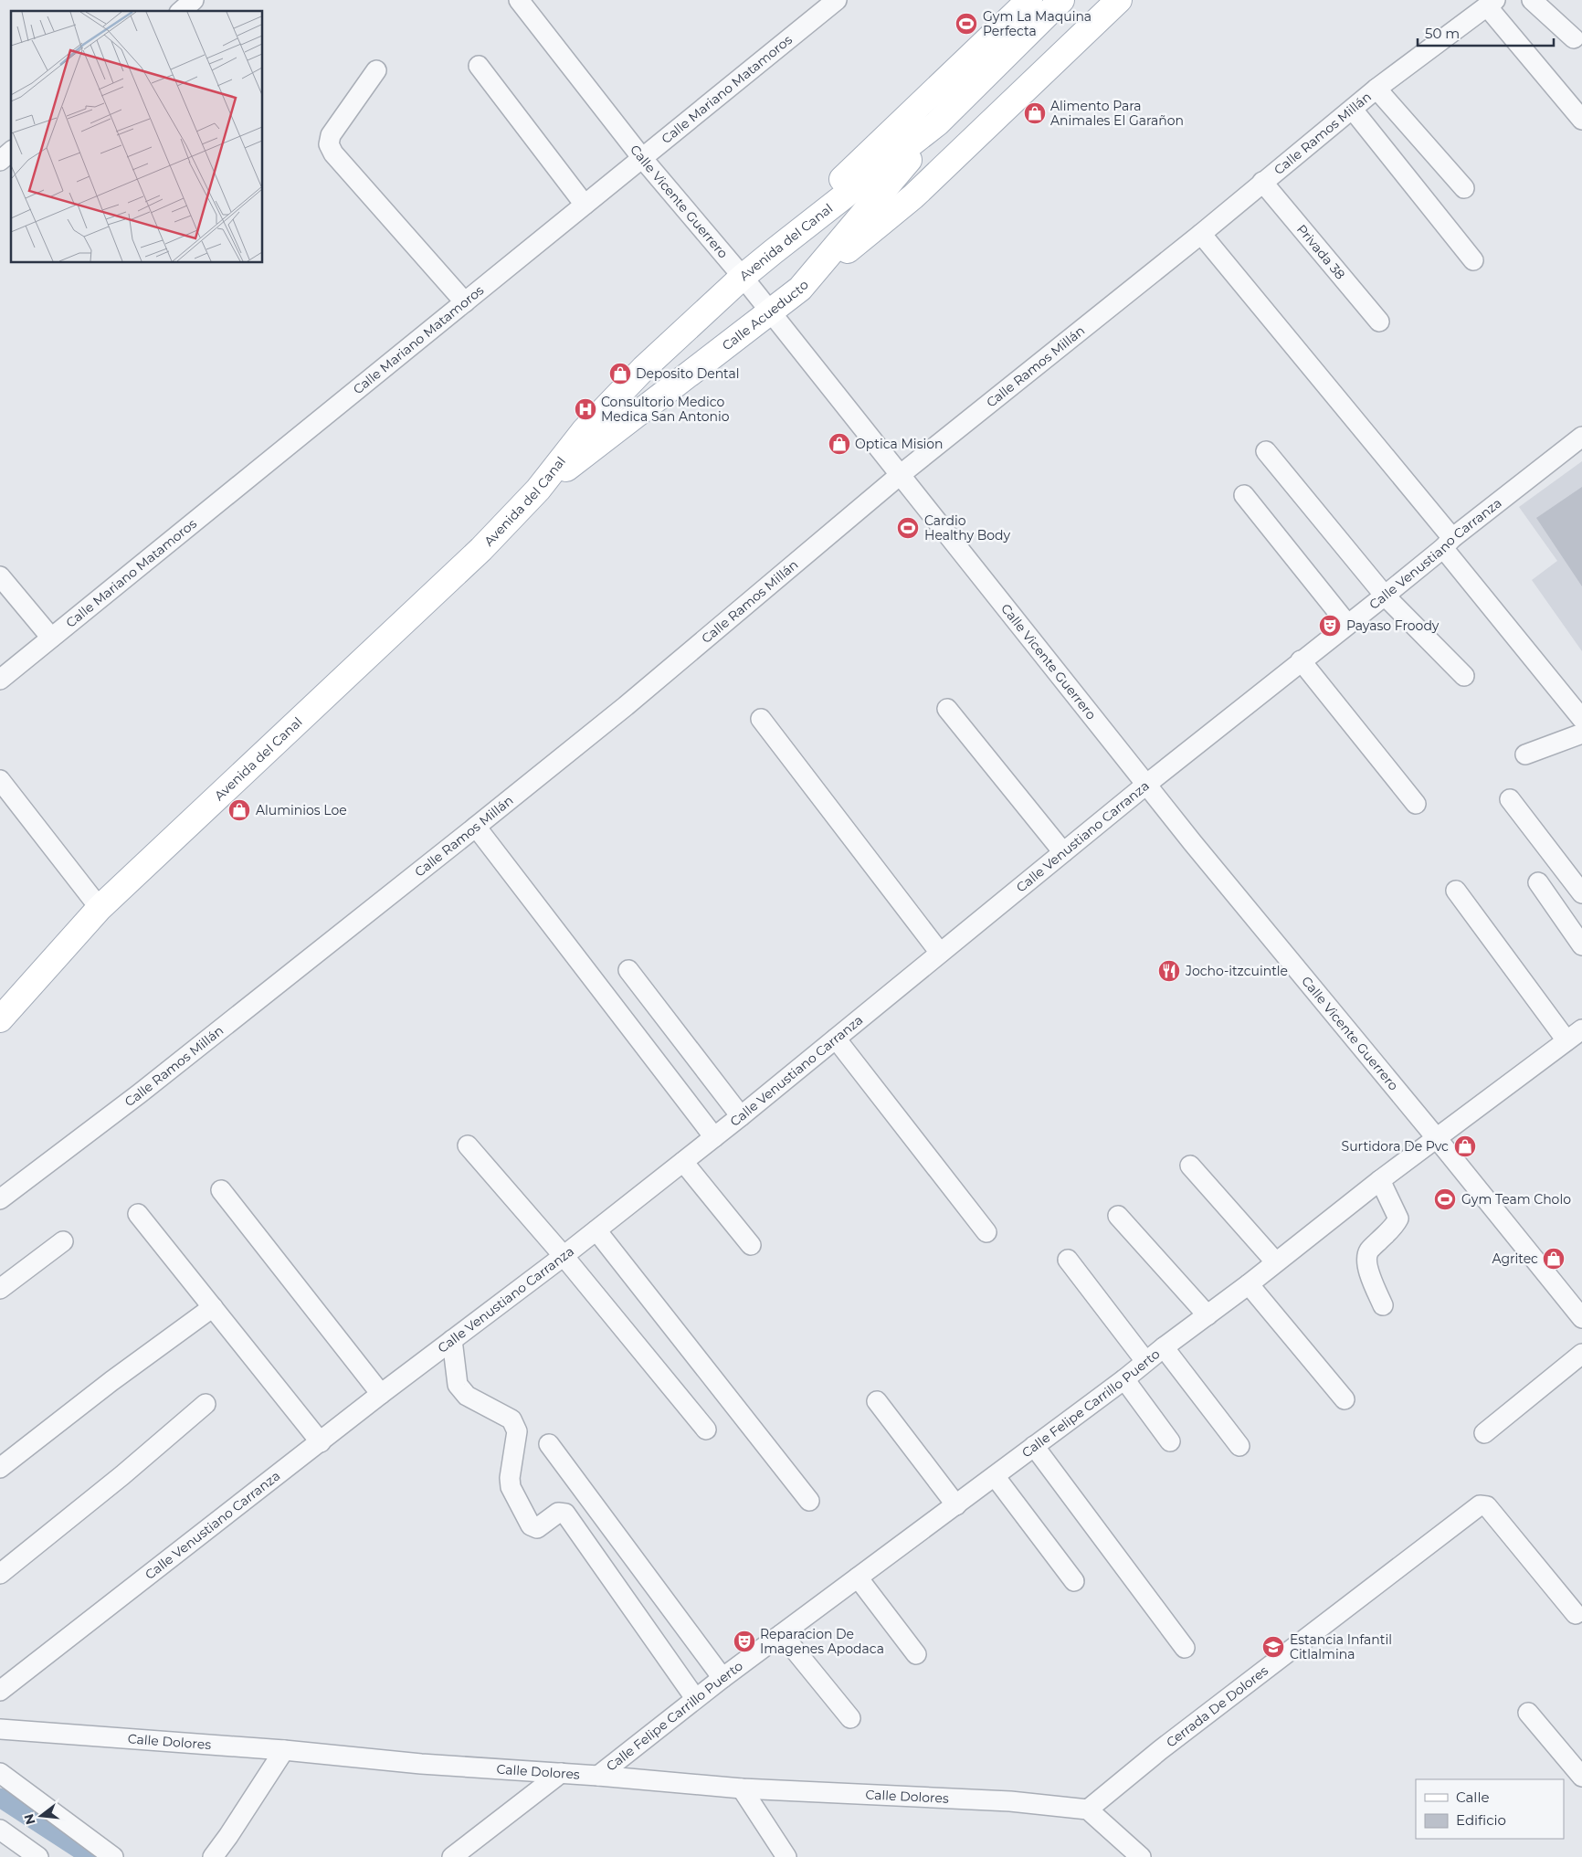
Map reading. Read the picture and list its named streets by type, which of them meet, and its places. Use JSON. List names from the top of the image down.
{
  "streets": {
    "main road": ["Avenida del Canal", "Calle Acueducto"],
    "street": [
      "Calle Mariano Matamoros",
      "Calle Ramos Millán",
      "Calle Vicente Guerrero",
      "Privada 38",
      "Calle Venustiano Carranza",
      "Calle Felipe Carrillo Puerto",
      "Cerrada De Dolores",
      "Calle Dolores"
    ]
  },
  "crossings": [
    ["Calle Mariano Matamoros", "Calle Vicente Guerrero"],
    ["Calle Ramos Millán", "Calle Vicente Guerrero"],
    ["Calle Ramos Millán", "Privada 38"],
    ["Calle Vicente Guerrero", "Avenida del Canal"],
    ["Calle Vicente Guerrero", "Calle Acueducto"],
    ["Calle Vicente Guerrero", "Calle Venustiano Carranza"],
    ["Calle Vicente Guerrero", "Calle Felipe Carrillo Puerto"],
    ["Avenida del Canal", "Calle Acueducto"],
    ["Calle Felipe Carrillo Puerto", "Calle Dolores"],
    ["Cerrada De Dolores", "Calle Dolores"]
  ],
  "places": {
    "sports": ["Gym La Maquina Perfecta", "Cardio Healthy Body", "Gym Team Cholo"],
    "shop": [
      "Alimento Para Animales El Garañon",
      "Deposito Dental",
      "Optica Mision",
      "Aluminios Loe",
      "Surtidora De Pvc",
      "Agritec"
    ],
    "hospital": ["Consultorio Medico Medica San Antonio"],
    "theatre": ["Payaso Froody", "Reparacion De Imagenes Apodaca"],
    "restaurant": ["Jocho-itzcuintle"],
    "school or university": ["Estancia Infantil Citlalmina"]
  },
  "legend": ["Calle", "Edificio"],
  "scale_bar": "50 m",
  "north": "left"
}
